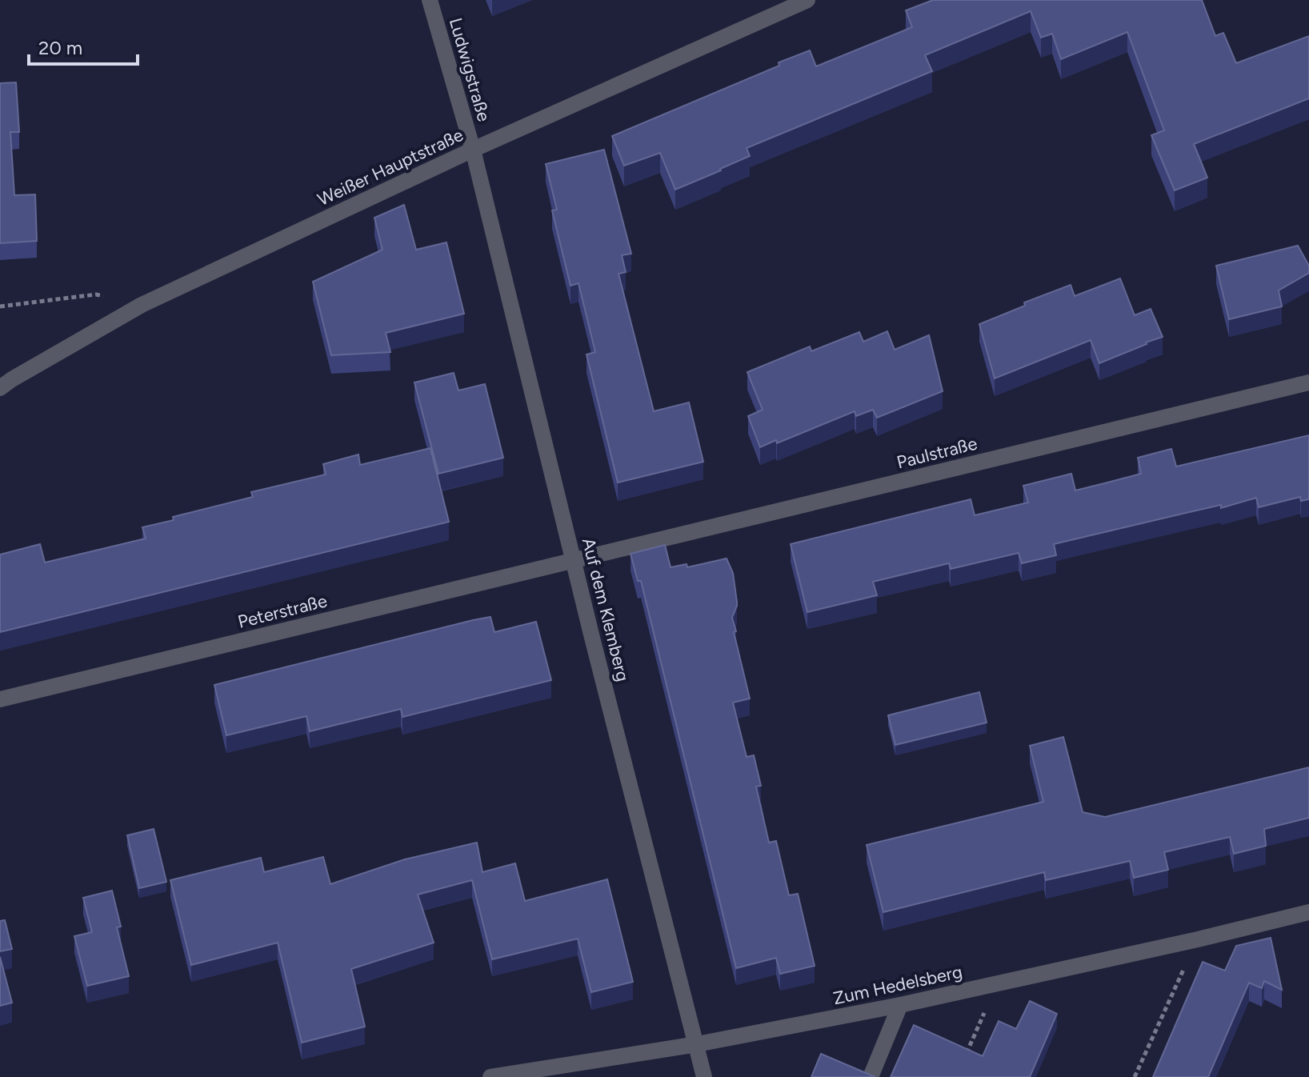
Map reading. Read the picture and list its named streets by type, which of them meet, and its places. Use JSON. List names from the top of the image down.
{
  "streets": {
    "street": [
      "Ludwigstraße",
      "Weißer Hauptstraße",
      "Paulstraße",
      "Auf dem Klemberg",
      "Peterstraße",
      "Zum Hedelsberg"
    ]
  },
  "crossings": [
    ["Ludwigstraße", "Weißer Hauptstraße"],
    ["Ludwigstraße", "Auf dem Klemberg"],
    ["Weißer Hauptstraße", "Auf dem Klemberg"],
    ["Paulstraße", "Auf dem Klemberg"],
    ["Paulstraße", "Peterstraße"],
    ["Auf dem Klemberg", "Peterstraße"],
    ["Auf dem Klemberg", "Zum Hedelsberg"]
  ],
  "scale_bar": "20 m"
}
